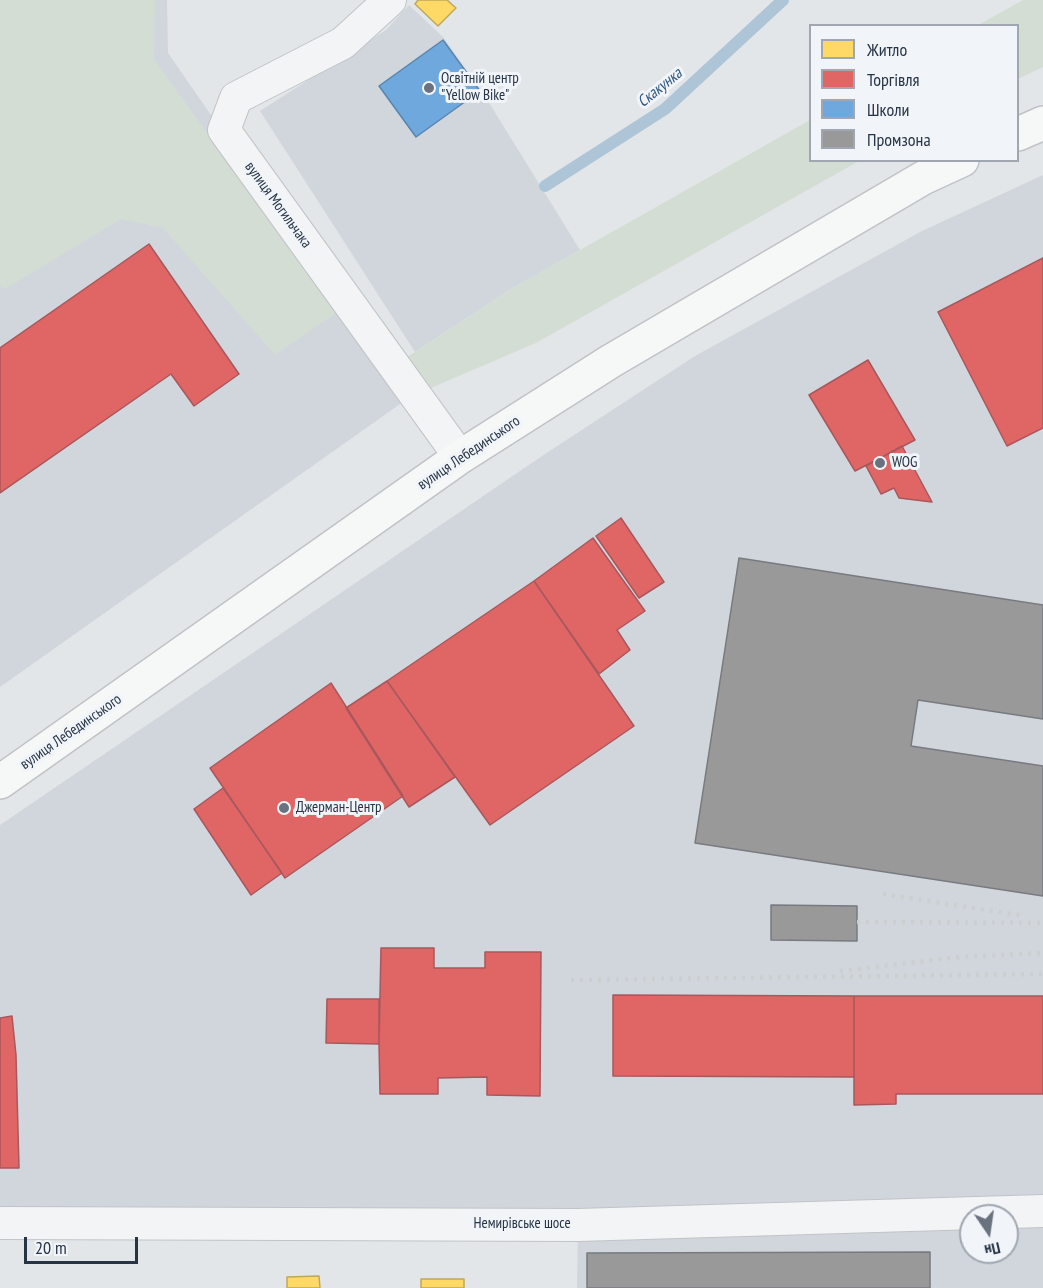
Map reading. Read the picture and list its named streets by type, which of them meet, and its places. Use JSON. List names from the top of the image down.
{
  "streets": {
    "main road": ["вулиця Лебединського"],
    "street": ["вулиця Могильчака", "Немирівське шосе"]
  },
  "crossings": [
    ["вулиця Могильчака", "вулиця Лебединського"]
  ],
  "water": ["Скакунка"],
  "places": ["Освітній центр \"Yellow Bike\"", "WOG", "Джерман-Центр"],
  "legend": [
    "Житло",
    "Торгівля",
    "Школи",
    "Промзона"
  ],
  "scale_bar": "20 m",
  "north": "bottom"
}
